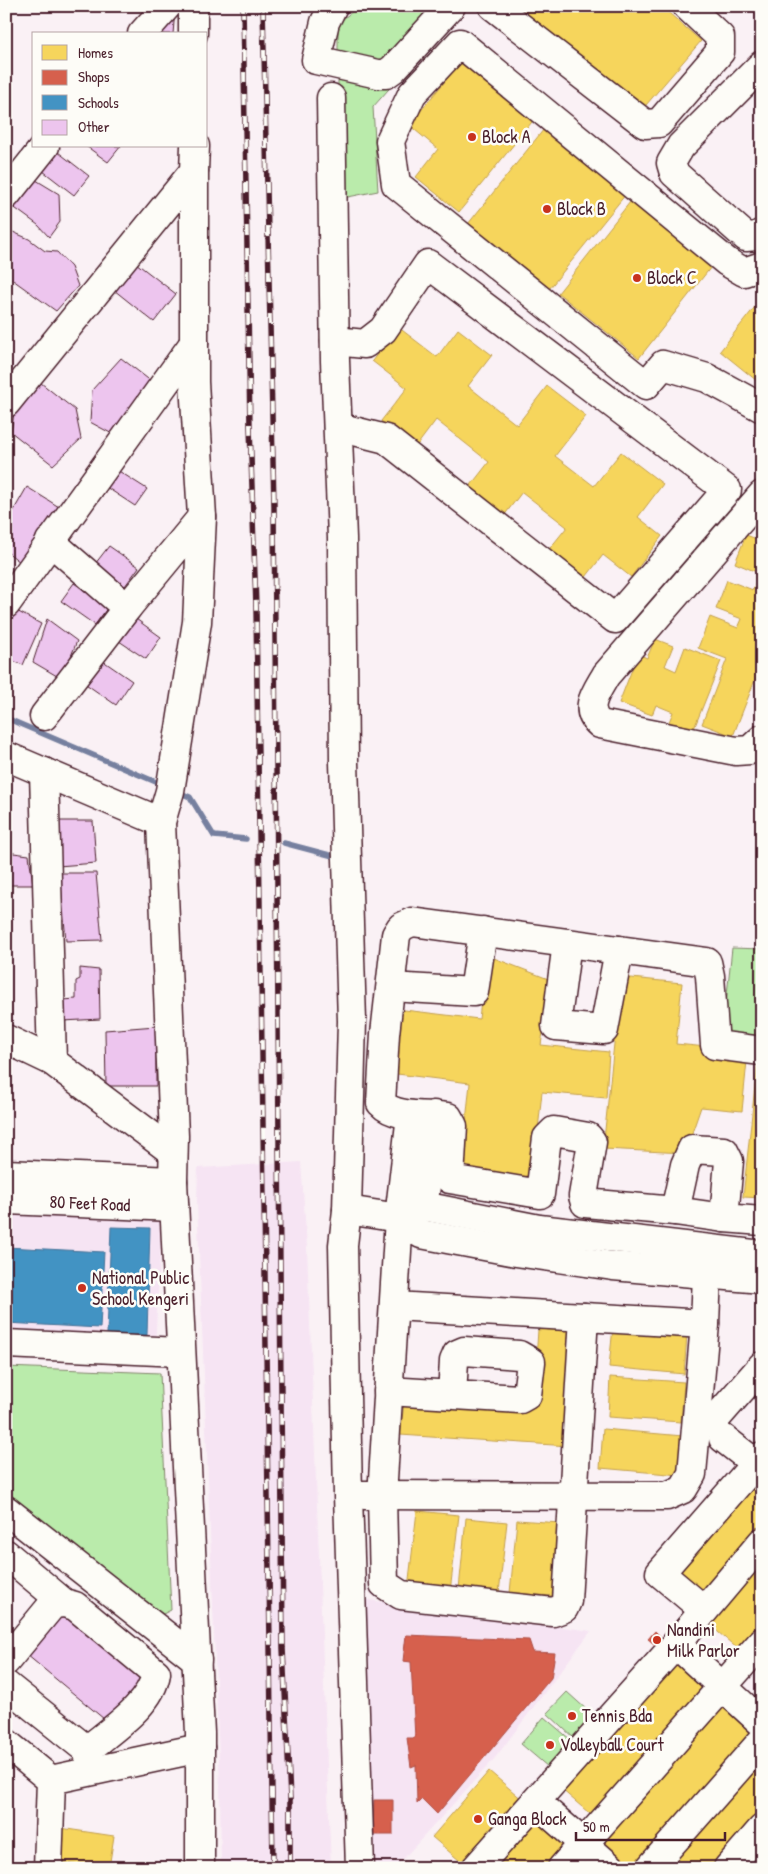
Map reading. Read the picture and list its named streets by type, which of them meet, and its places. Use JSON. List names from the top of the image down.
{
  "streets": {
    "street": ["80 Feet Road"]
  },
  "places": [
    "Block A",
    "Block B",
    "Block C",
    "National Public School Kengeri",
    "Nandini Milk Parlor",
    "Tennis Bda",
    "Volleyball Court",
    "Ganga Block"
  ],
  "legend": [
    "Homes",
    "Shops",
    "Schools",
    "Other"
  ],
  "scale_bar": "50 m"
}
